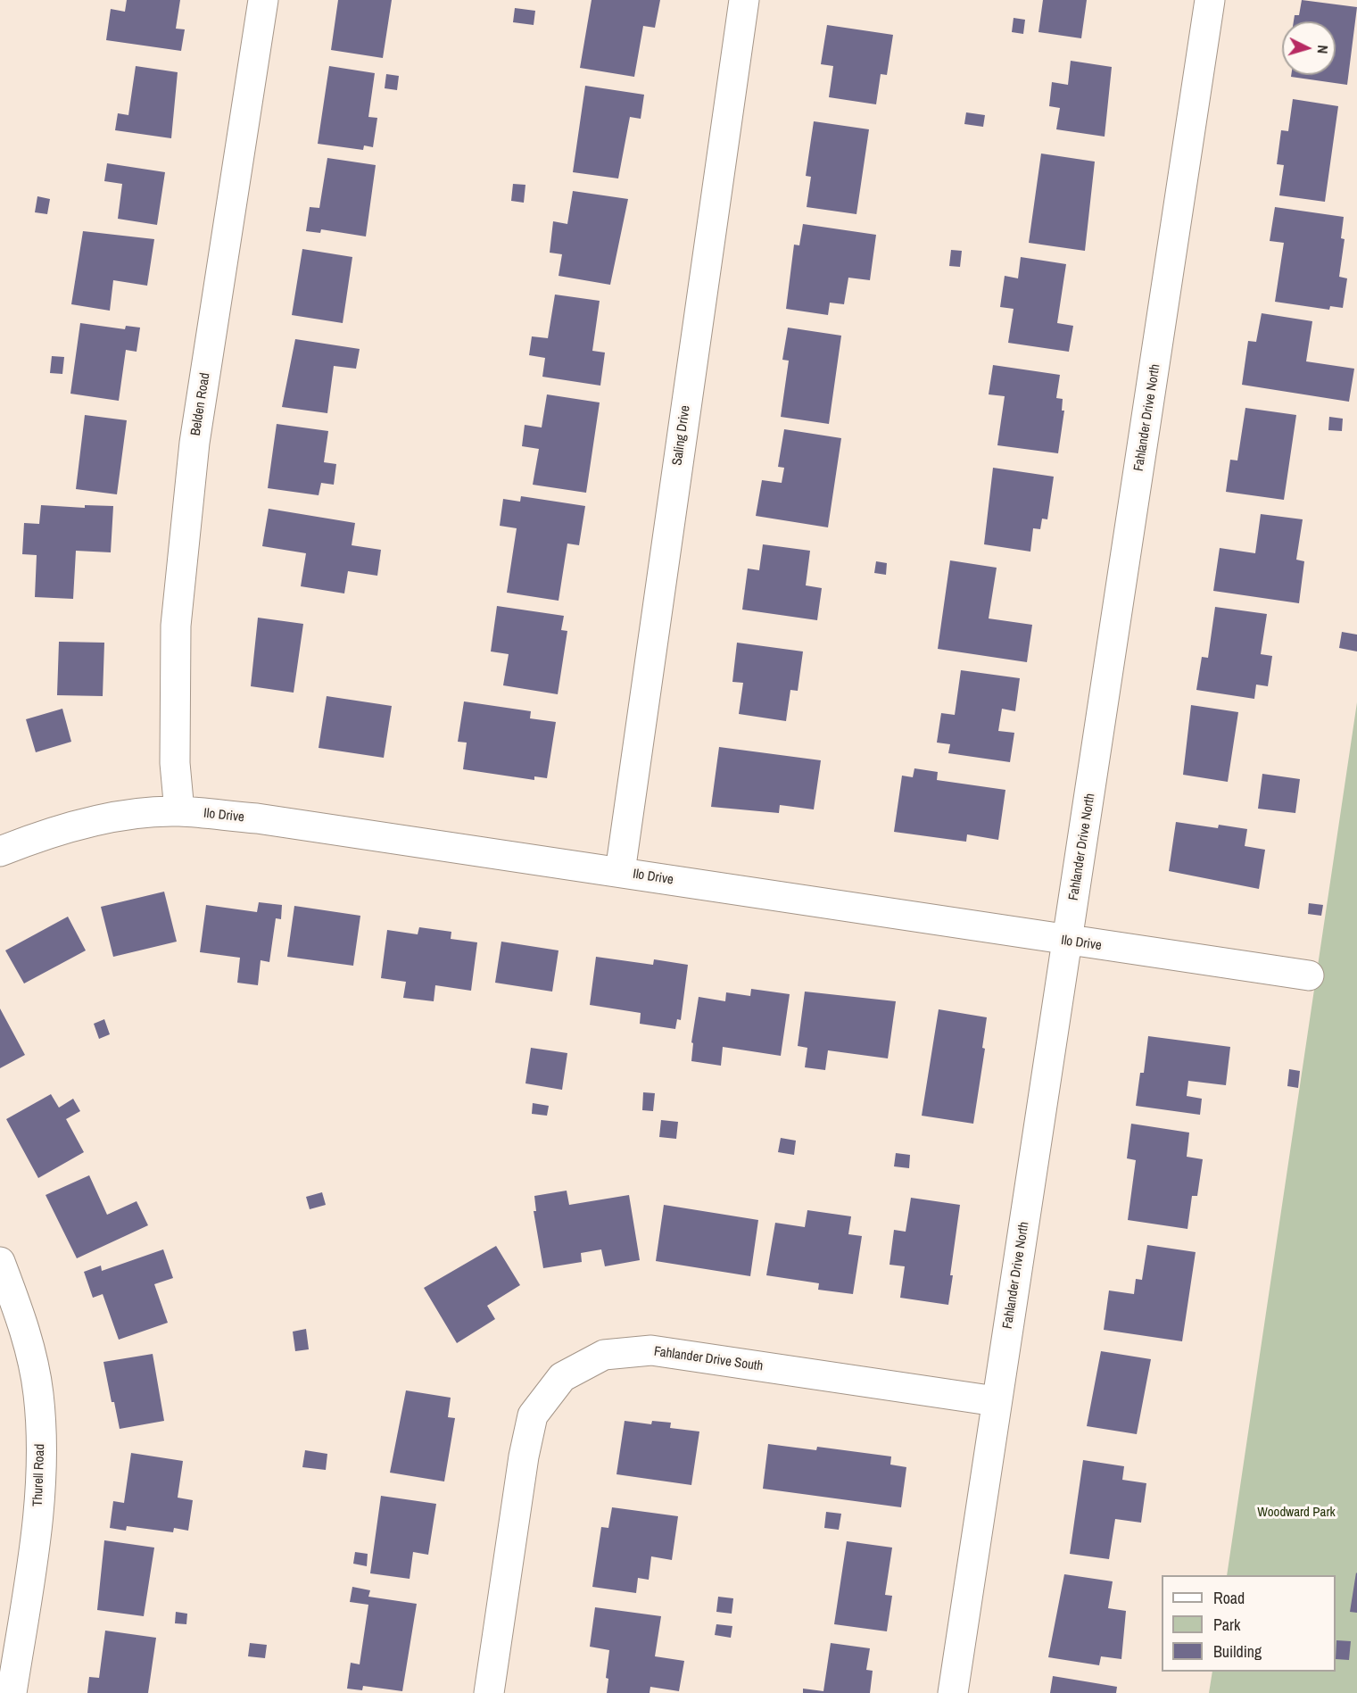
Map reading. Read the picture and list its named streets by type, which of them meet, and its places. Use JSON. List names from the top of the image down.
{
  "streets": {
    "street": [
      "Belden Road",
      "Fahlander Drive North",
      "Saling Drive",
      "Ilo Drive",
      "Fahlander Drive South",
      "Thurell Road"
    ]
  },
  "crossings": [
    ["Belden Road", "Ilo Drive"],
    ["Fahlander Drive North", "Ilo Drive"],
    ["Fahlander Drive North", "Fahlander Drive South"],
    ["Saling Drive", "Ilo Drive"]
  ],
  "parks": ["Woodward Park"],
  "legend": ["Road", "Park", "Building"],
  "north": "right"
}
